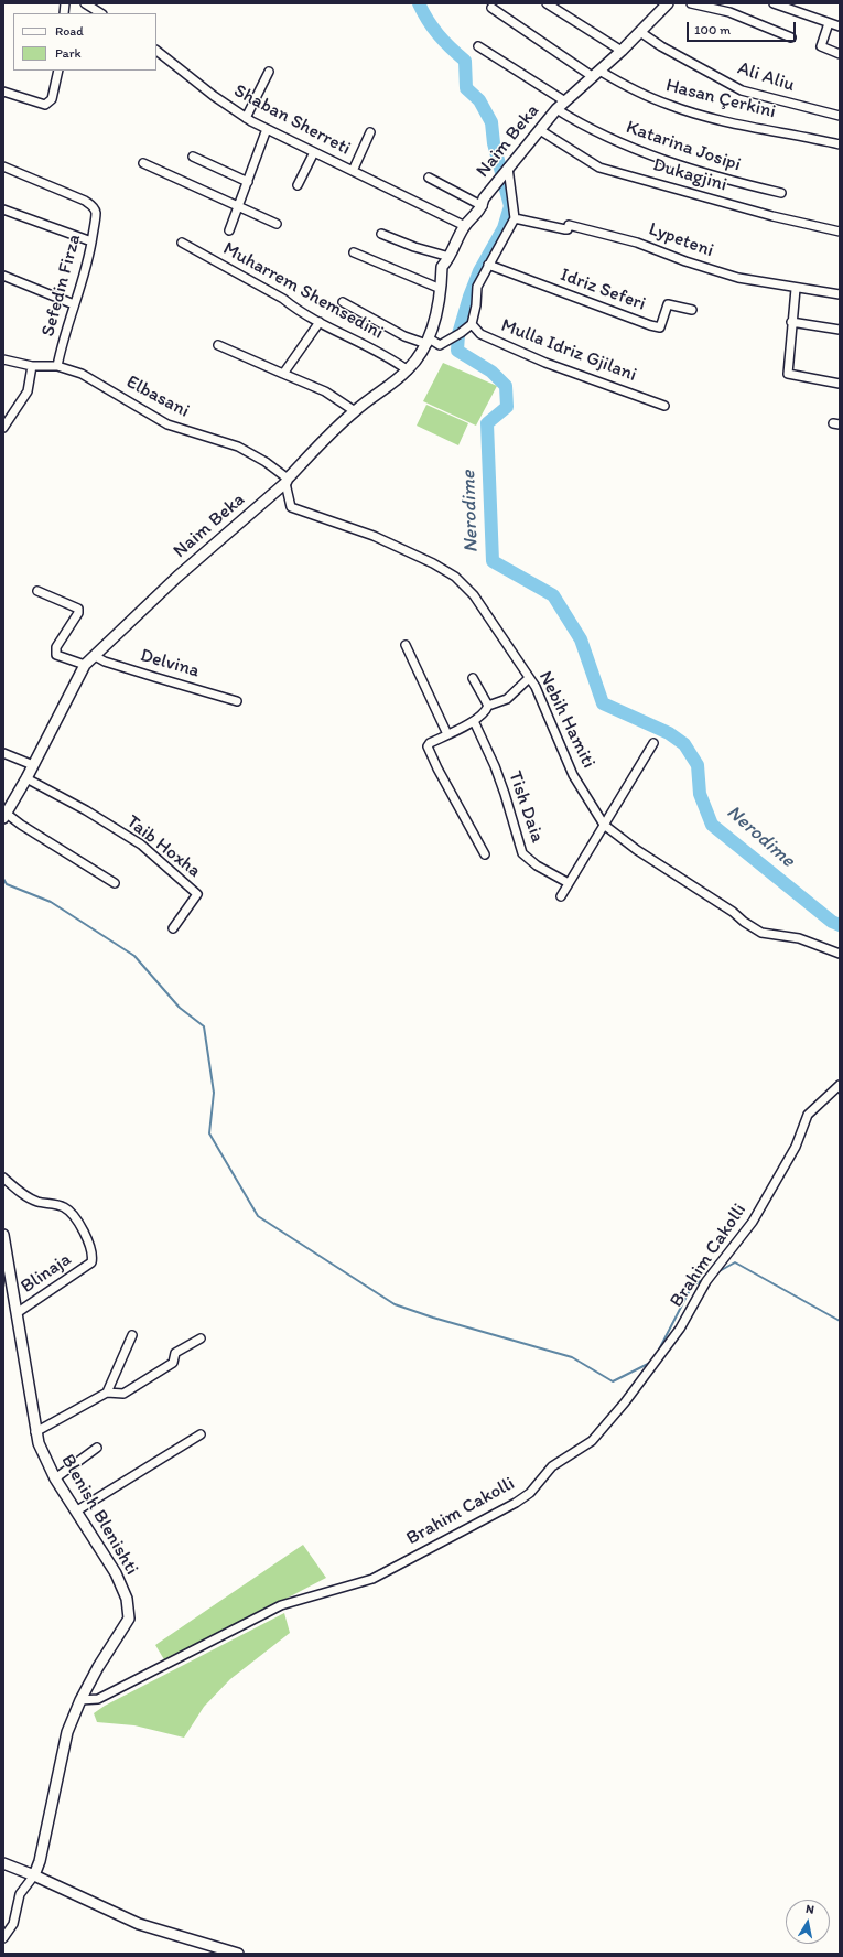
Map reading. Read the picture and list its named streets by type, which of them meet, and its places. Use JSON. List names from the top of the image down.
{
  "streets": {
    "street": [
      "Ali Aliu",
      "Hasan Çerkini",
      "Shaban Sherreti",
      "Naim Beka",
      "Katarina Josipi",
      "Dukagjini",
      "Lypeteni",
      "Sefedin Firza",
      "Idriz Seferi",
      "Muharrem Shemsedini",
      "Mulla Idriz Gjilani",
      "Elbasani",
      "Delvina",
      "Nebih Hamiti",
      "Tish Daia",
      "Taib Hoxha",
      "Brahim Cakolli",
      "Blinaja",
      "Blenish Blenishti"
    ]
  },
  "crossings": [
    ["Ali Aliu", "Naim Beka"],
    ["Hasan Çerkini", "Naim Beka"],
    ["Shaban Sherreti", "Naim Beka"],
    ["Naim Beka", "Katarina Josipi"],
    ["Naim Beka", "Dukagjini"],
    ["Naim Beka", "Muharrem Shemsedini"],
    ["Naim Beka", "Elbasani"],
    ["Naim Beka", "Delvina"],
    ["Naim Beka", "Nebih Hamiti"],
    ["Naim Beka", "Taib Hoxha"],
    ["Sefedin Firza", "Elbasani"],
    ["Elbasani", "Nebih Hamiti"],
    ["Brahim Cakolli", "Blenish Blenishti"],
    ["Blinaja", "Blenish Blenishti"]
  ],
  "water": ["Nerodime"],
  "legend": ["Road", "Park"],
  "scale_bar": "100 m",
  "north": "top"
}
